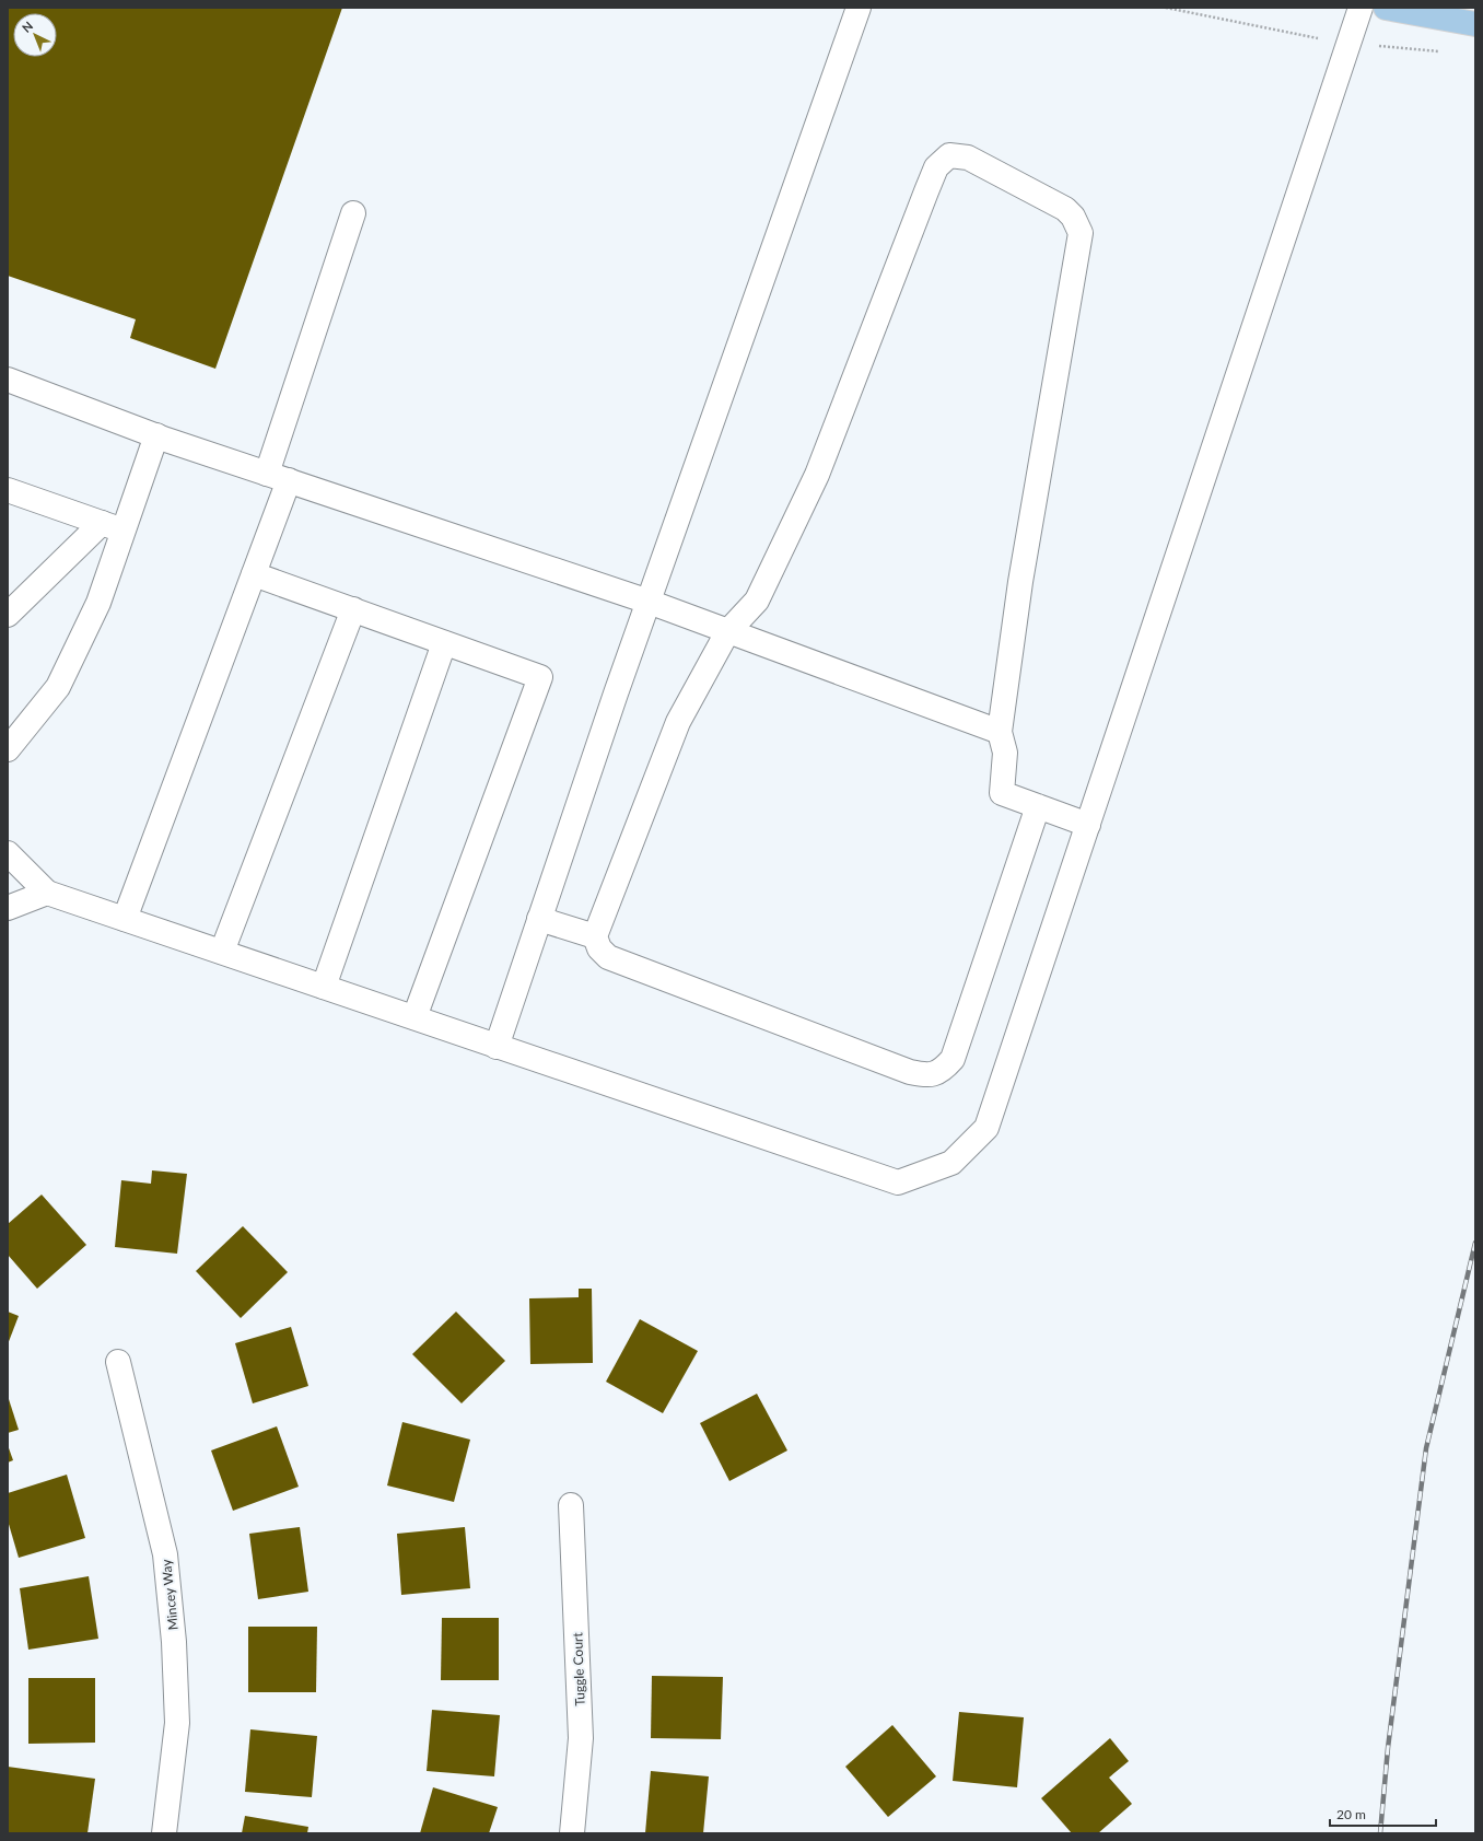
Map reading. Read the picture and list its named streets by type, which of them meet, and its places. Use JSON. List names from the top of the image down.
{
  "streets": {
    "street": ["Mincey Way", "Tuggle Court"]
  },
  "scale_bar": "20 m",
  "north": "top left"
}
